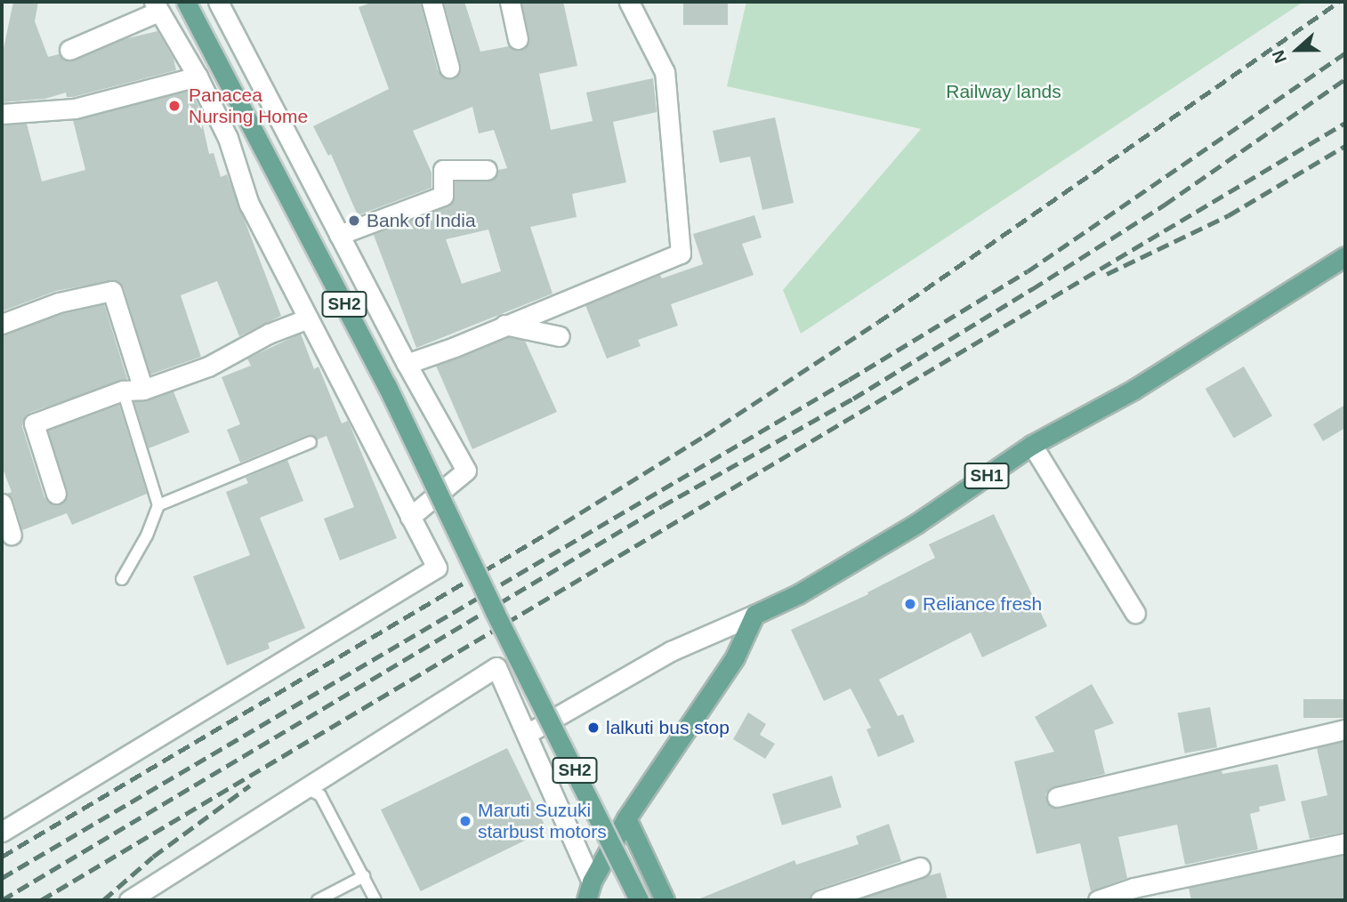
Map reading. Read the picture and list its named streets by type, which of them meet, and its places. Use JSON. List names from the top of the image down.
{
  "streets": {
    "main road": ["SH2", "SH1"]
  },
  "parks": ["Railway lands"],
  "places": [
    "Panacea Nursing Home",
    "Bank of India",
    "Reliance fresh",
    "lalkuti bus stop",
    "Maruti Suzuki starbust motors"
  ],
  "north": "left"
}
